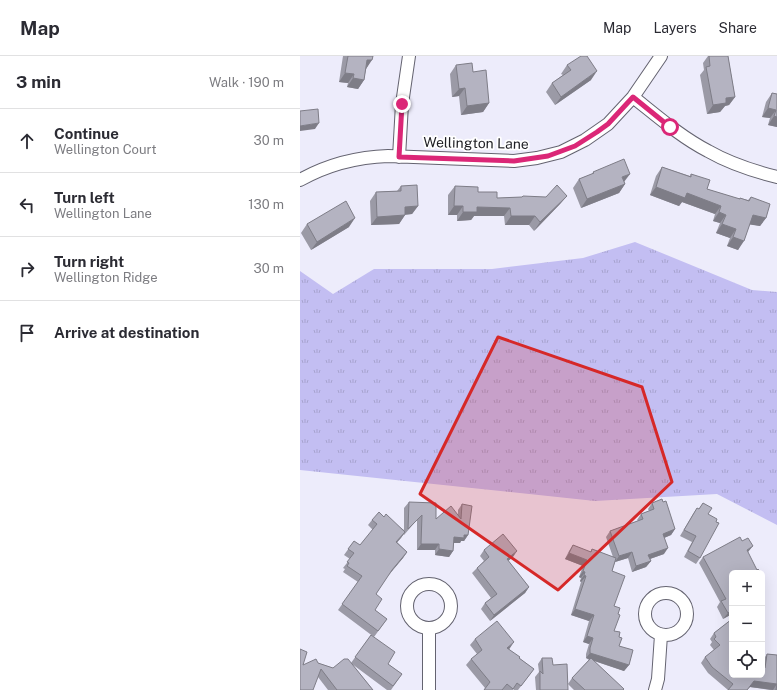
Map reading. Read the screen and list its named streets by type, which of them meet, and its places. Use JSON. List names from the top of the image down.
{
  "streets": {
    "street": ["Wellington Lane"]
  },
  "page": {
    "header": "Map",
    "nav": ["Map", "Layers", "Share"],
    "heading": ["3 min", "Walk · 190 m"],
    "list": [
      ["Continue", "Wellington Court", "30 m"],
      ["Turn left", "Wellington Lane", "130 m"],
      ["Turn right", "Wellington Ridge", "30 m"],
      "Arrive at destination"
    ],
    "map_buttons": ["+", "−"]
  }
}
